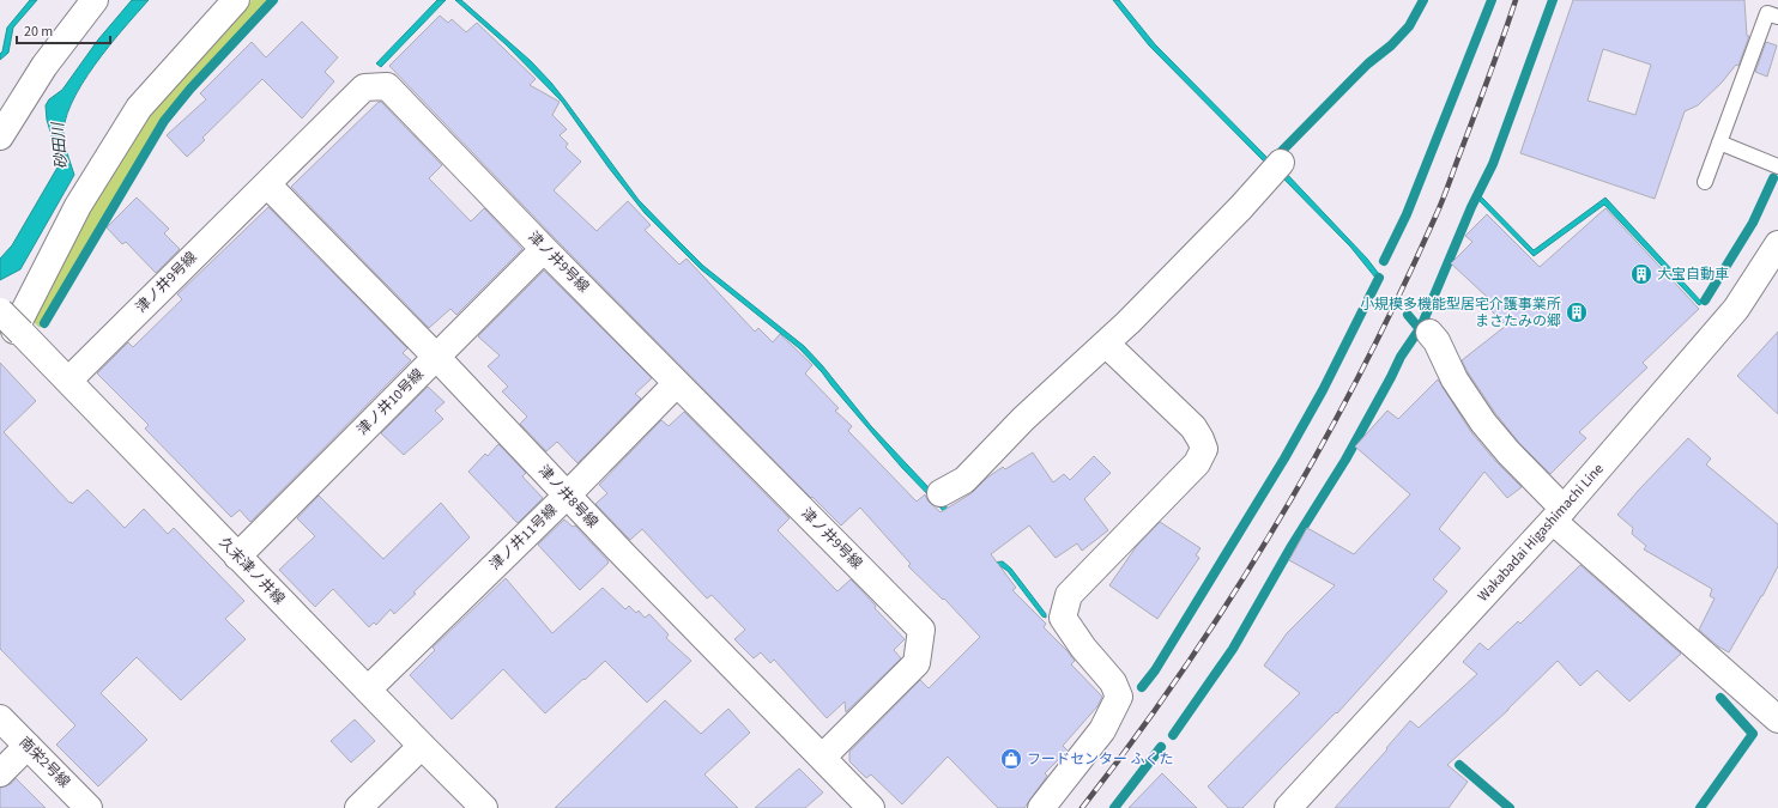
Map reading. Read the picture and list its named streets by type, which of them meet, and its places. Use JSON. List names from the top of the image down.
{
  "streets": {
    "street": [
      "津ノ井9号線",
      "津ノ井10号線",
      "津ノ井8号線",
      "Wakabadai Higashimachi Line",
      "津ノ井11号線",
      "久末津ノ井線",
      "南栄2号線"
    ]
  },
  "crossings": [
    ["津ノ井9号線", "津ノ井10号線"],
    ["津ノ井9号線", "津ノ井8号線"],
    ["津ノ井9号線", "津ノ井11号線"],
    ["津ノ井9号線", "久末津ノ井線"],
    ["津ノ井10号線", "津ノ井8号線"],
    ["津ノ井10号線", "久末津ノ井線"],
    ["津ノ井8号線", "津ノ井11号線"],
    ["津ノ井11号線", "久末津ノ井線"]
  ],
  "water": ["砂田川"],
  "places": {
    "building": ["大宝自動車", "小規模多機能型居宅介護事業所 まさたみの郷"],
    "shop": ["フードセンター ふくた"]
  },
  "scale_bar": "20 m"
}
